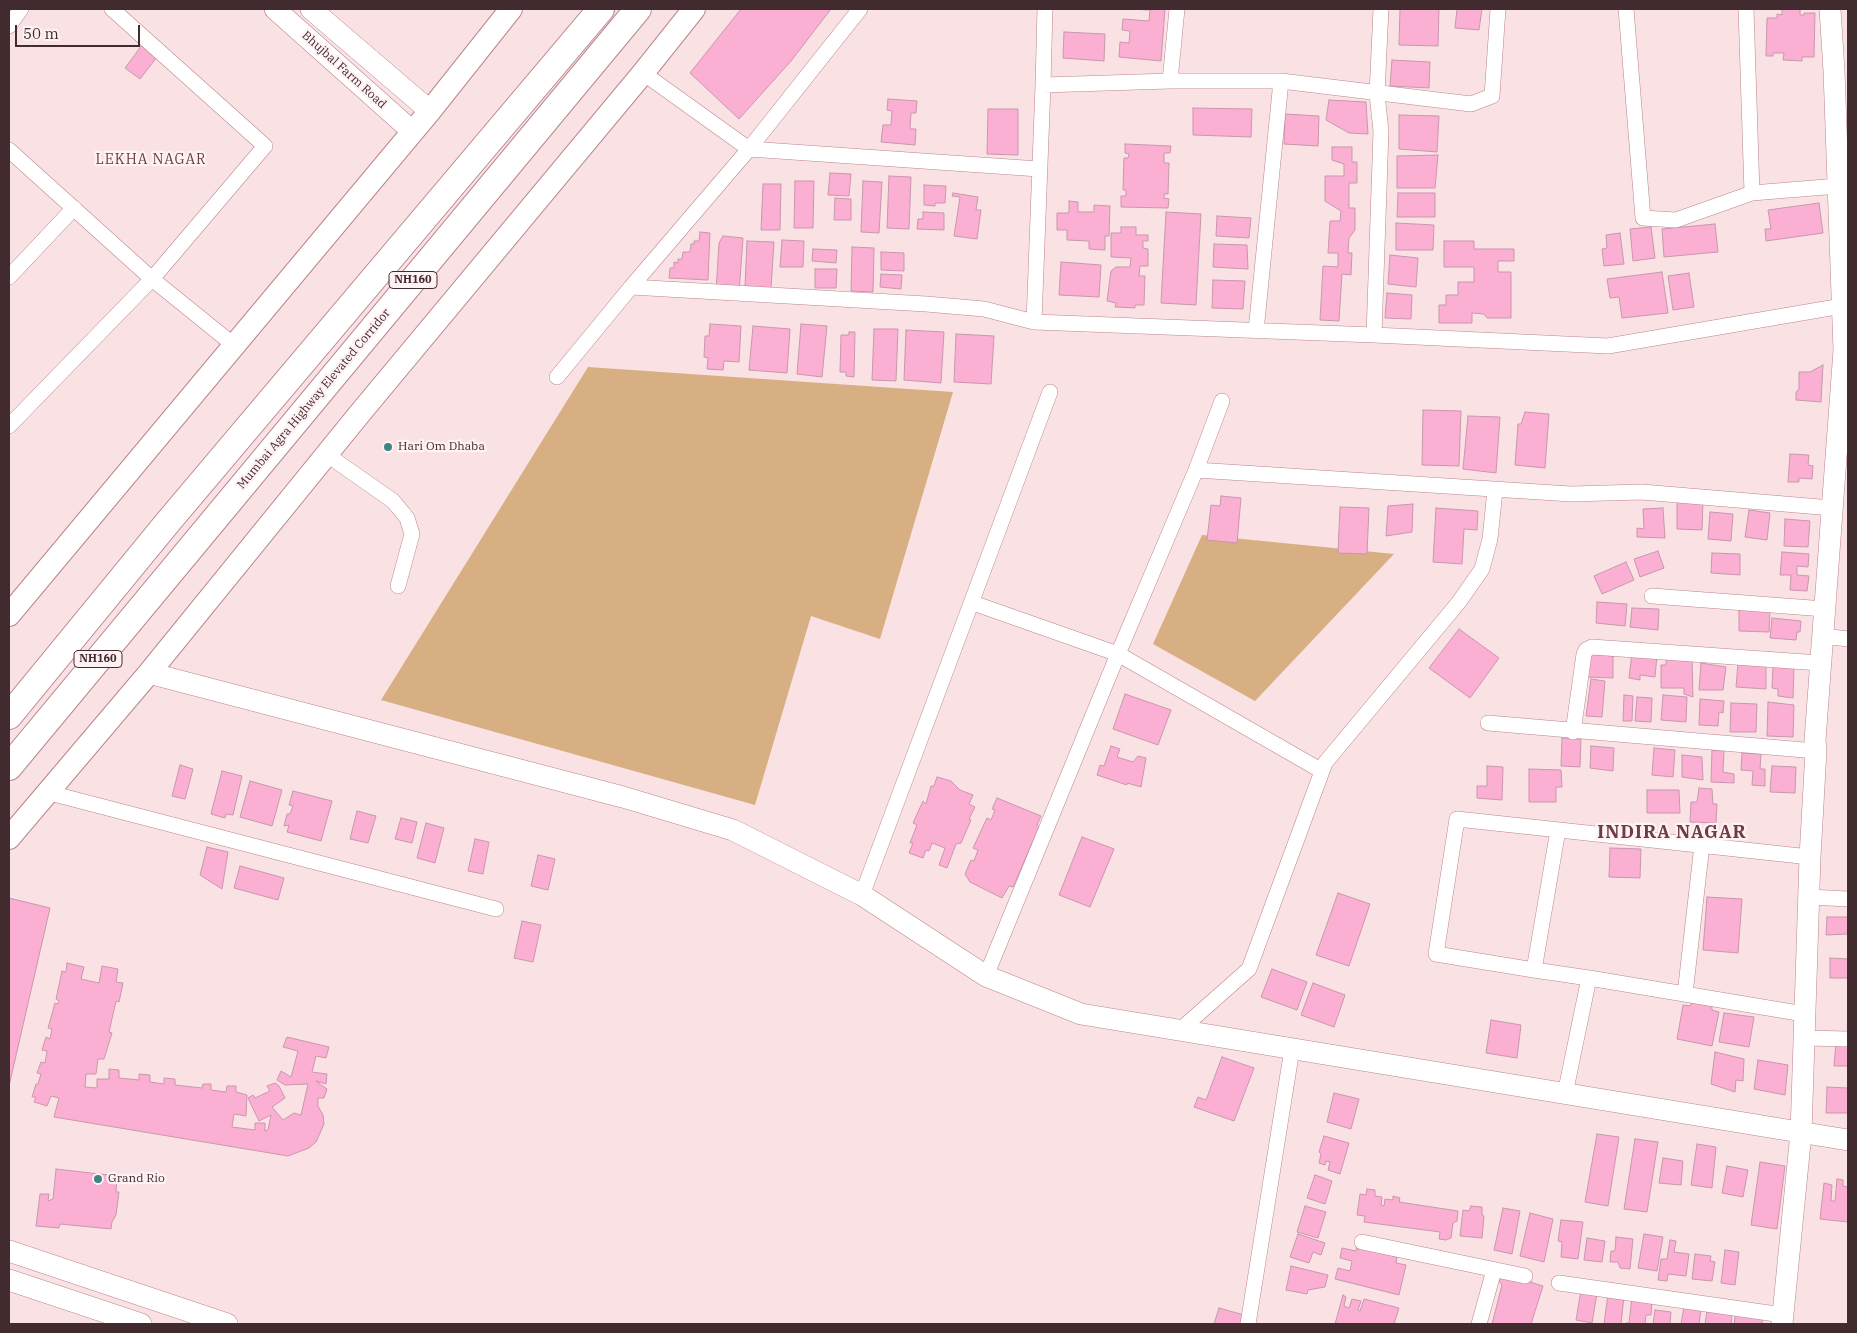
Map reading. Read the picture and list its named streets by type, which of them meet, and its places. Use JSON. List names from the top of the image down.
{
  "streets": {
    "highway": ["NH160", "Mumbai Agra Highway Elevated Corridor"],
    "street": ["Bhujbal Farm Road"]
  },
  "districts": ["LEKHA NAGAR", "INDIRA NAGAR"],
  "places": ["Hari Om Dhaba", "Grand Rio"],
  "scale_bar": "50 m"
}
